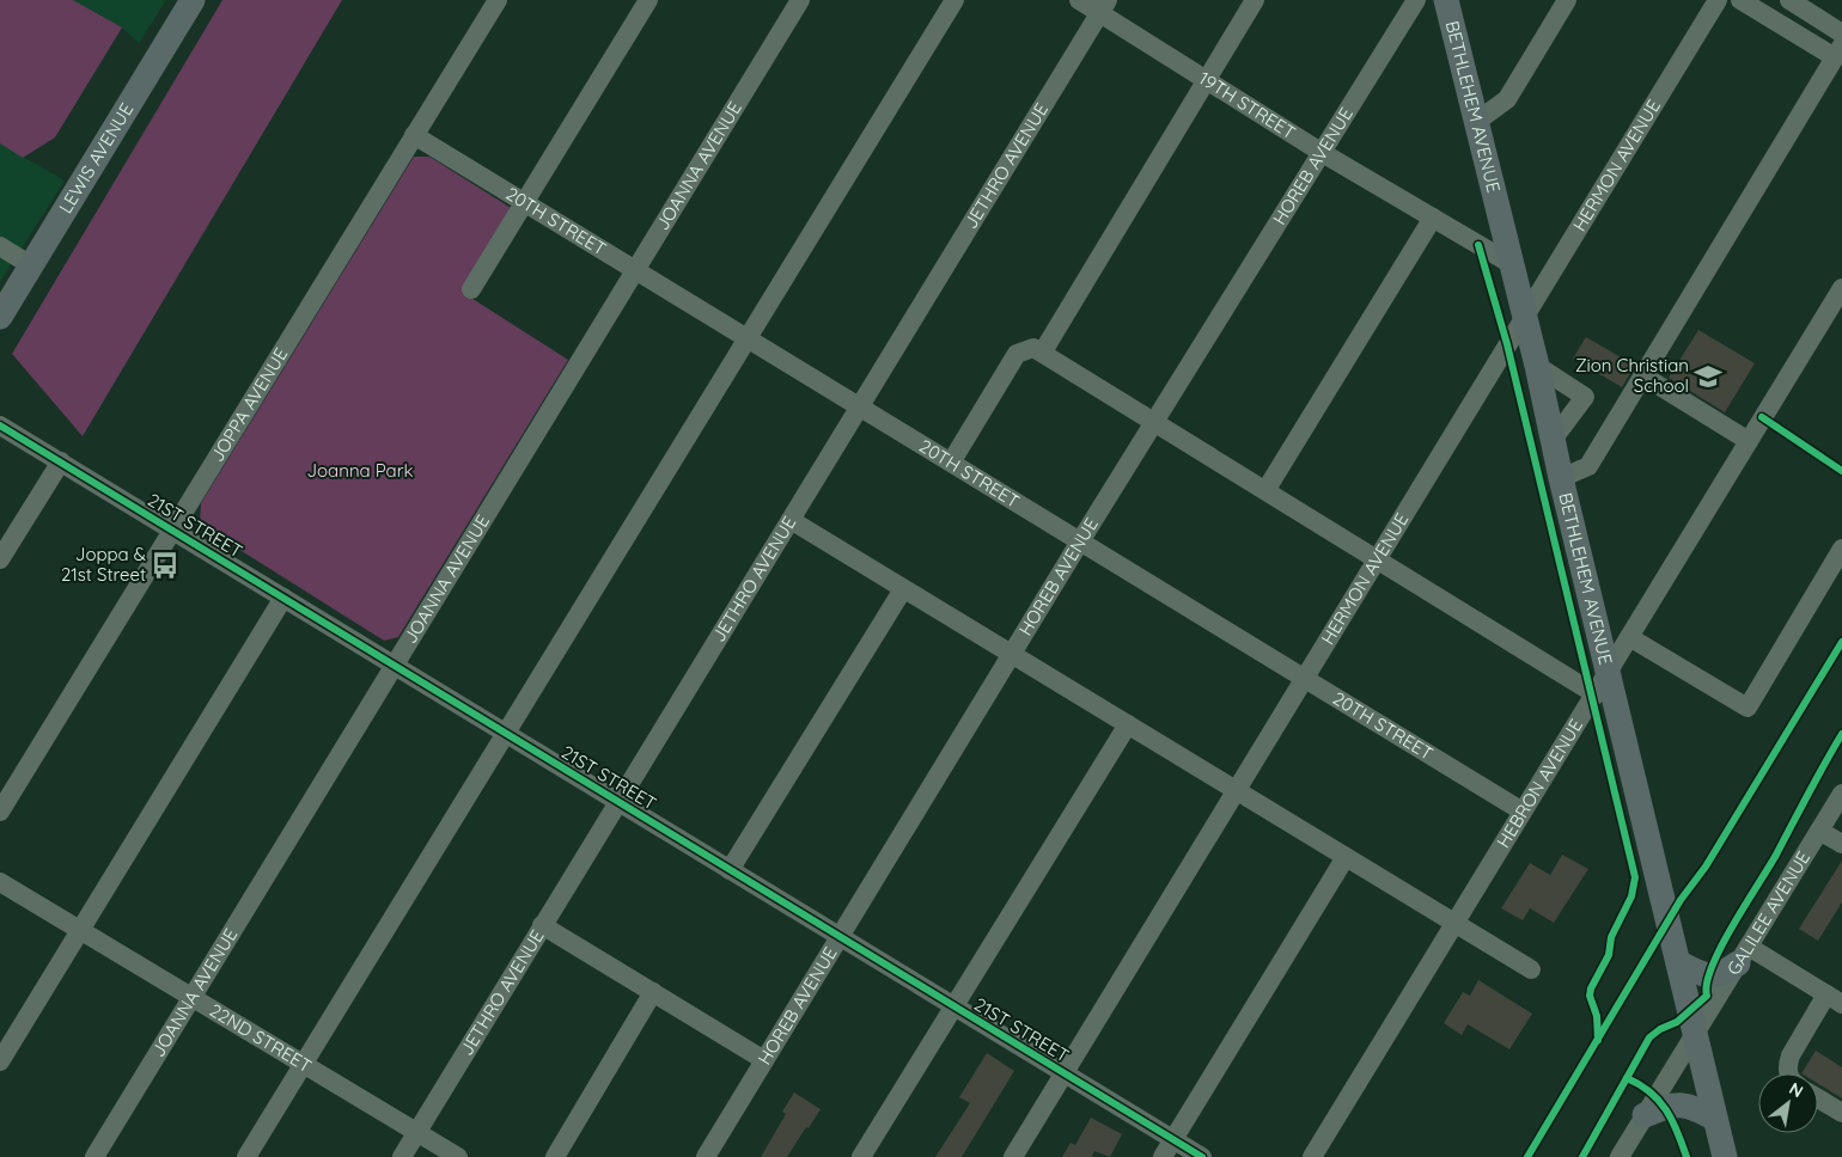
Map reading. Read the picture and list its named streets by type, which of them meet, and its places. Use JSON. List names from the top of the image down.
{
  "streets": {
    "main road": ["BETHLEHEM AVENUE", "LEWIS AVENUE"],
    "street": [
      "19TH STREET",
      "JETHRO AVENUE",
      "HOREB AVENUE",
      "HERMON AVENUE",
      "JOANNA AVENUE",
      "20TH STREET",
      "JOPPA AVENUE",
      "21ST STREET",
      "HEBRON AVENUE",
      "GALILEE AVENUE",
      "22ND STREET"
    ]
  },
  "crossings": [
    ["19TH STREET", "BETHLEHEM AVENUE"],
    ["19TH STREET", "JETHRO AVENUE"],
    ["19TH STREET", "HOREB AVENUE"],
    ["BETHLEHEM AVENUE", "HERMON AVENUE"],
    ["BETHLEHEM AVENUE", "HEBRON AVENUE"],
    ["BETHLEHEM AVENUE", "GALILEE AVENUE"],
    ["JETHRO AVENUE", "20TH STREET"],
    ["JETHRO AVENUE", "21ST STREET"],
    ["JETHRO AVENUE", "22ND STREET"],
    ["HOREB AVENUE", "20TH STREET"],
    ["HOREB AVENUE", "21ST STREET"],
    ["HERMON AVENUE", "20TH STREET"],
    ["HERMON AVENUE", "21ST STREET"],
    ["JOANNA AVENUE", "20TH STREET"],
    ["JOANNA AVENUE", "21ST STREET"],
    ["JOANNA AVENUE", "22ND STREET"],
    ["20TH STREET", "JOPPA AVENUE"],
    ["20TH STREET", "HEBRON AVENUE"],
    ["JOPPA AVENUE", "21ST STREET"]
  ],
  "parks": ["Joanna Park"],
  "places": {
    "school or university": ["Zion Christian School"],
    "bus stop": ["Joppa & 21st Street"]
  },
  "north": "top right"
}
